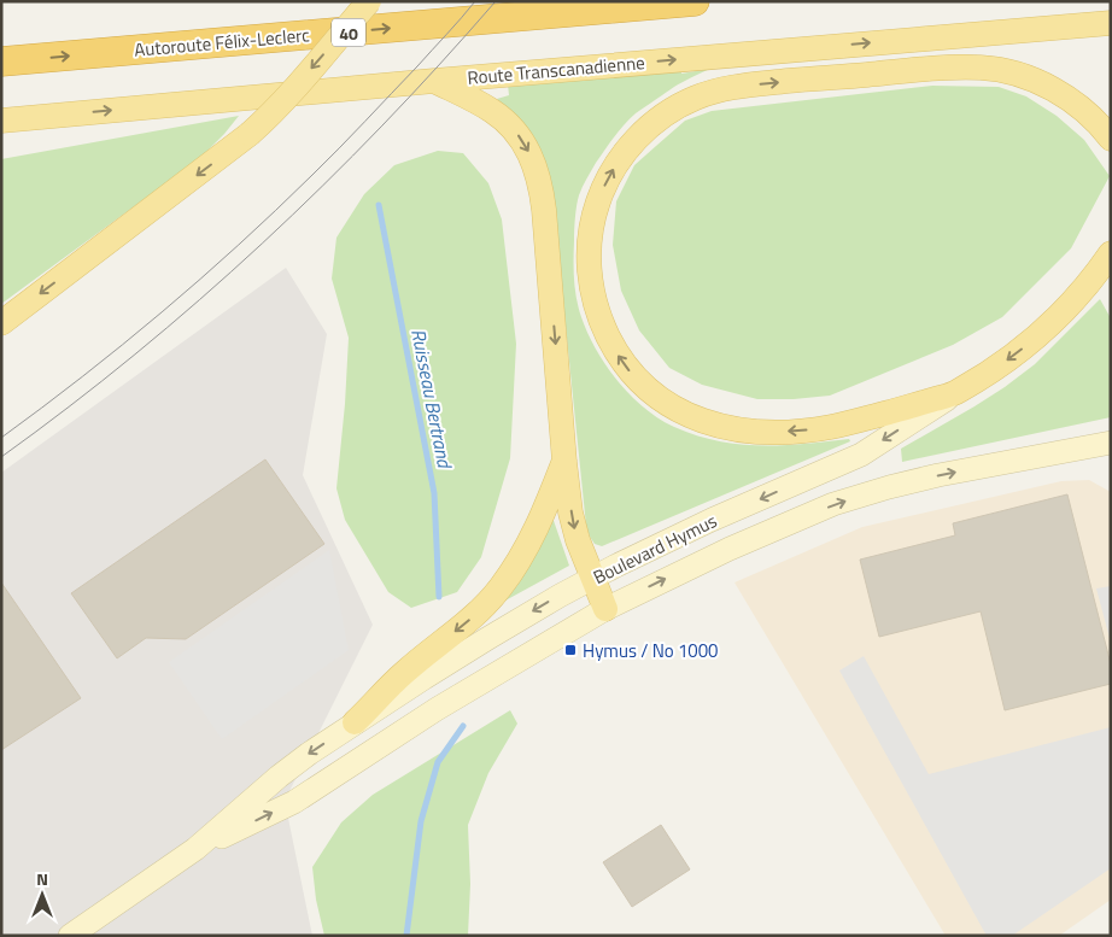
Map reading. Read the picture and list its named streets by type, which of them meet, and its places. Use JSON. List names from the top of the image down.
{
  "streets": {
    "highway": ["40", "Autoroute Félix-Leclerc"],
    "main road": ["Route Transcanadienne", "Boulevard Hymus"]
  },
  "one_way": ["Autoroute Félix-Leclerc", "Route Transcanadienne"],
  "water": ["Ruisseau Bertrand"],
  "places": {
    "transit": ["Hymus / No 1000"]
  },
  "north": "top"
}
